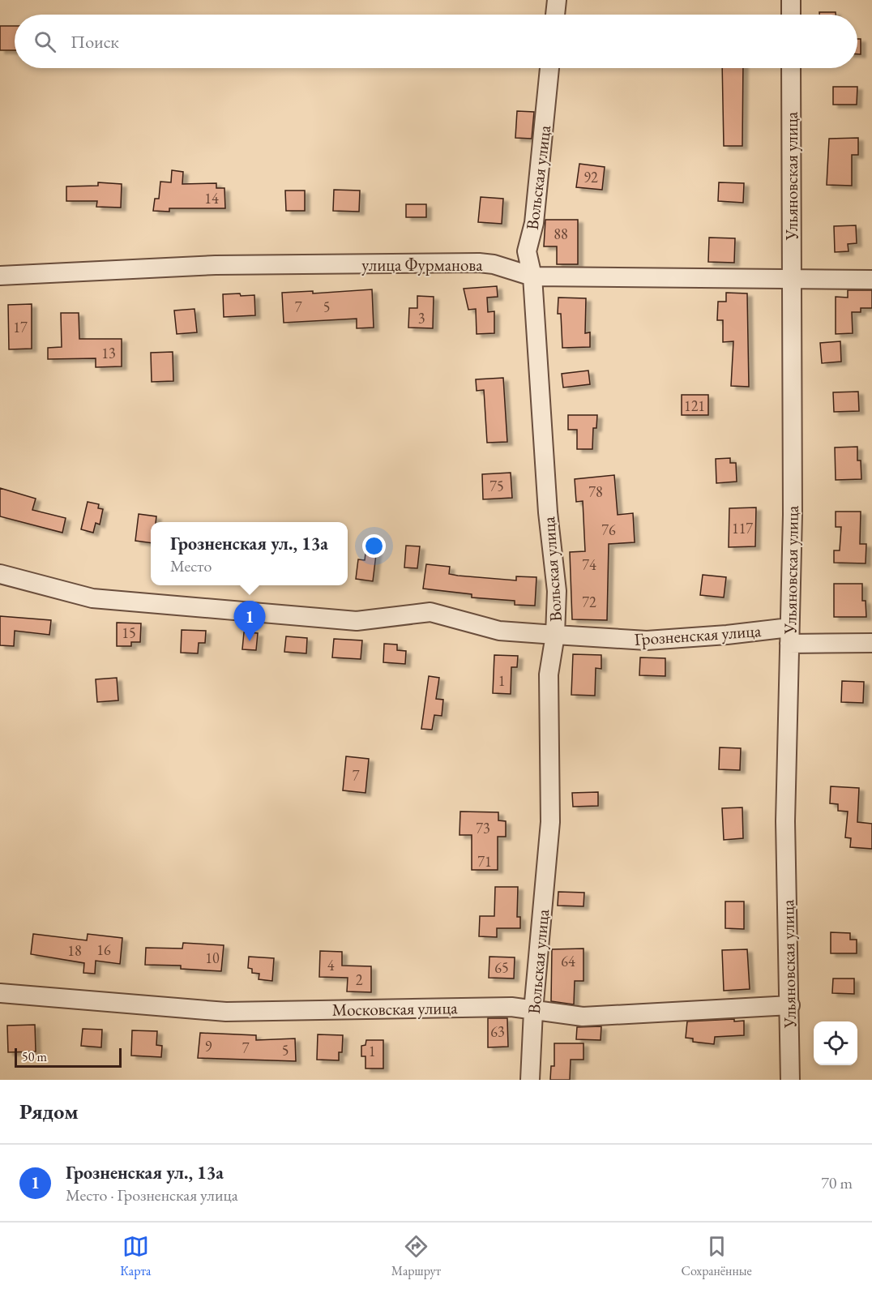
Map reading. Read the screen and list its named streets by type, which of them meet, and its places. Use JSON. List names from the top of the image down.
{
  "streets": {
    "street": [
      "Ульяновская улица",
      "Вольская улица",
      "улица Фурманова",
      "Грозненская улица",
      "Московская улица"
    ]
  },
  "crossings": [
    ["Ульяновская улица", "улица Фурманова"],
    ["Ульяновская улица", "Грозненская улица"],
    ["Ульяновская улица", "Московская улица"],
    ["Вольская улица", "улица Фурманова"],
    ["Вольская улица", "Грозненская улица"],
    ["Вольская улица", "Московская улица"]
  ],
  "house_numbers": [
    "92",
    "14",
    "88",
    "7",
    "5",
    "3",
    "17",
    "13",
    "121",
    "75",
    "78",
    "117",
    "76",
    "74",
    "72",
    "15",
    "1",
    "7",
    "73",
    "71",
    "16",
    "18",
    "10",
    "64",
    "4",
    "65",
    "2",
    "63",
    "9",
    "7",
    "5",
    "1"
  ],
  "scale_bar": "50 m",
  "page": {
    "search": "Поиск",
    "popup": ["Грозненская ул., 13а", "Место"],
    "pins": "1",
    "scale": "50 m",
    "heading": "Рядом",
    "list": [
      {
        "mark": "1",
        "name": "Грозненская ул., 13а",
        "note": "Место · Грозненская улица",
        "value": "70 m"
      }
    ],
    "nav": ["Карта", "Маршрут", "Сохранённые"]
  }
}
